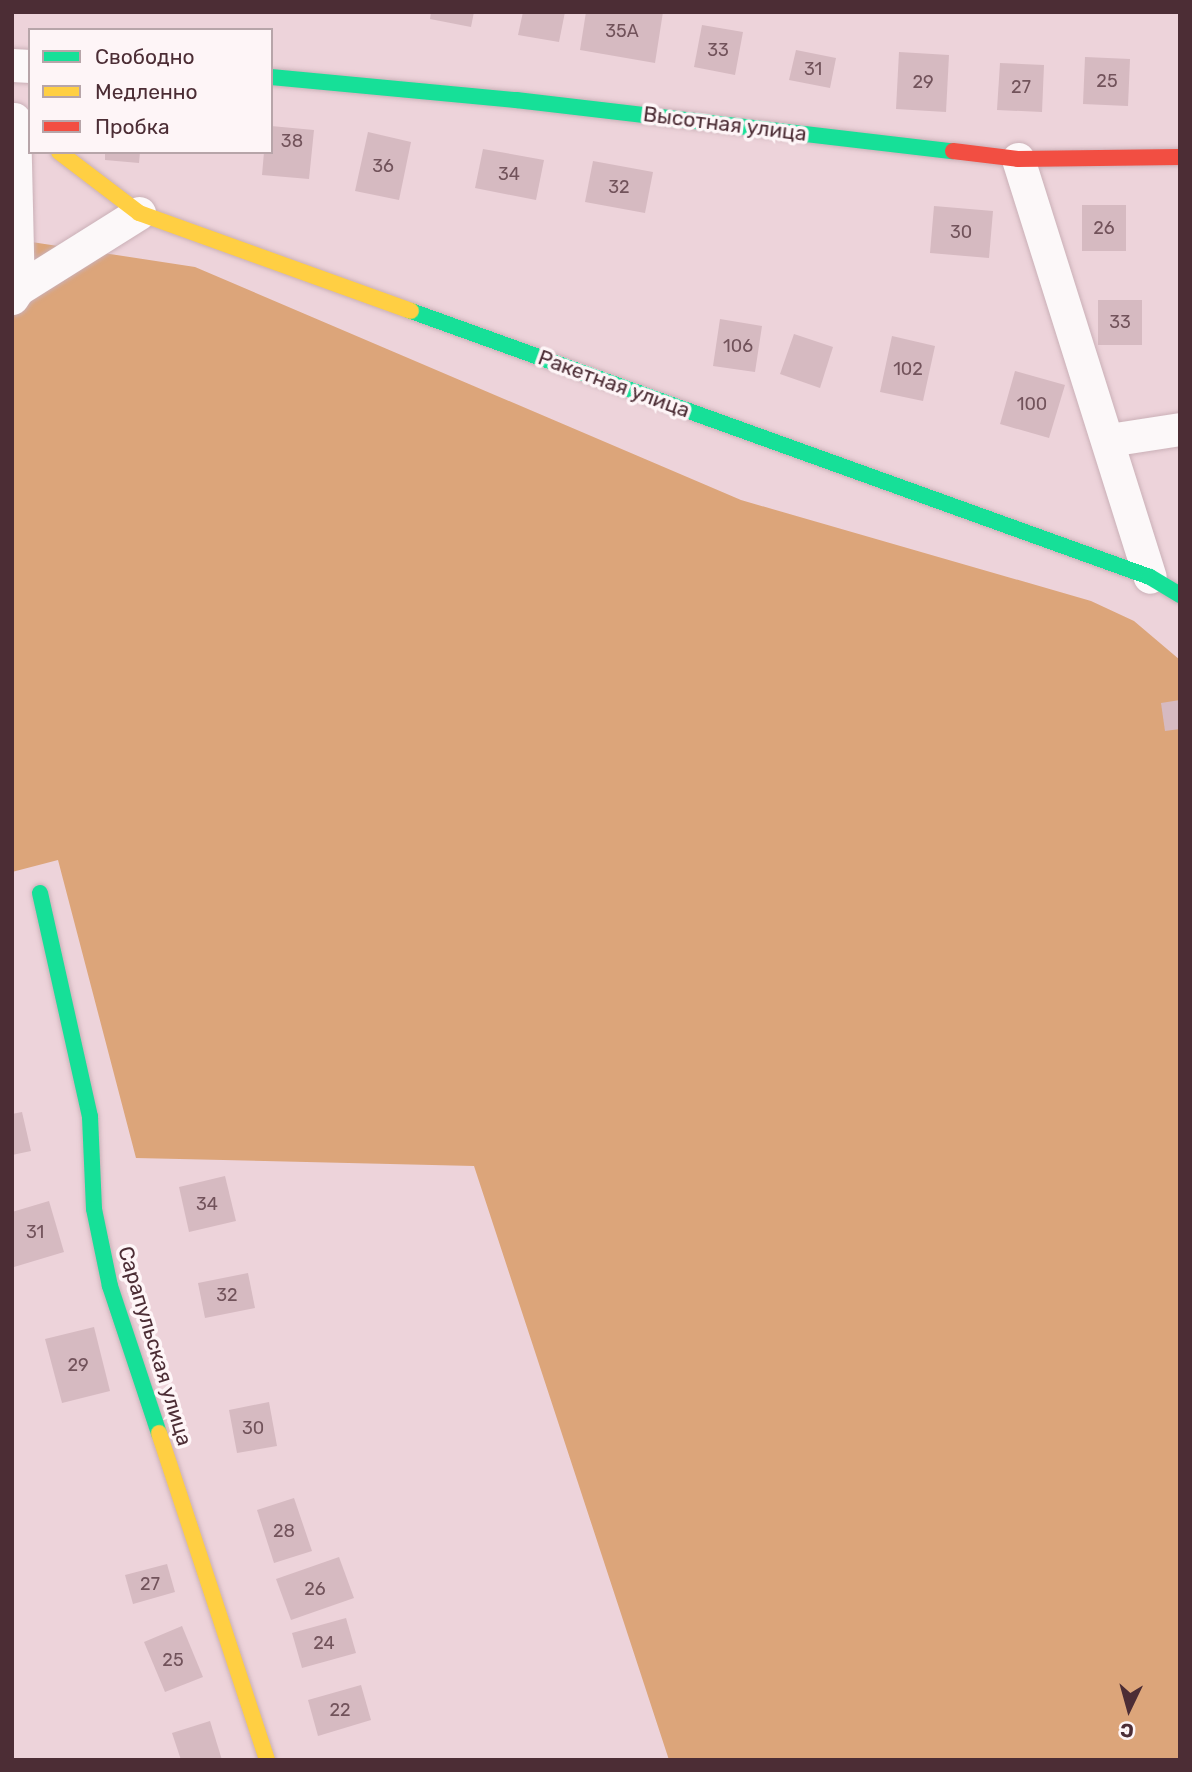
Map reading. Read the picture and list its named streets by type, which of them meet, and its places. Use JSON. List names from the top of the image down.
{
  "streets": {
    "street": ["Высотная улица", "Ракетная улица", "Сарапульская улица"]
  },
  "house_numbers": [
    "35А",
    "33",
    "31",
    "25",
    "29",
    "27",
    "38",
    "36",
    "34",
    "32",
    "26",
    "30",
    "33",
    "106",
    "102",
    "100",
    "34",
    "31",
    "32",
    "29",
    "30",
    "28",
    "27",
    "26",
    "24",
    "25",
    "22"
  ],
  "legend": ["Свободно", "Медленно", "Пробка"],
  "north": "bottom"
}
